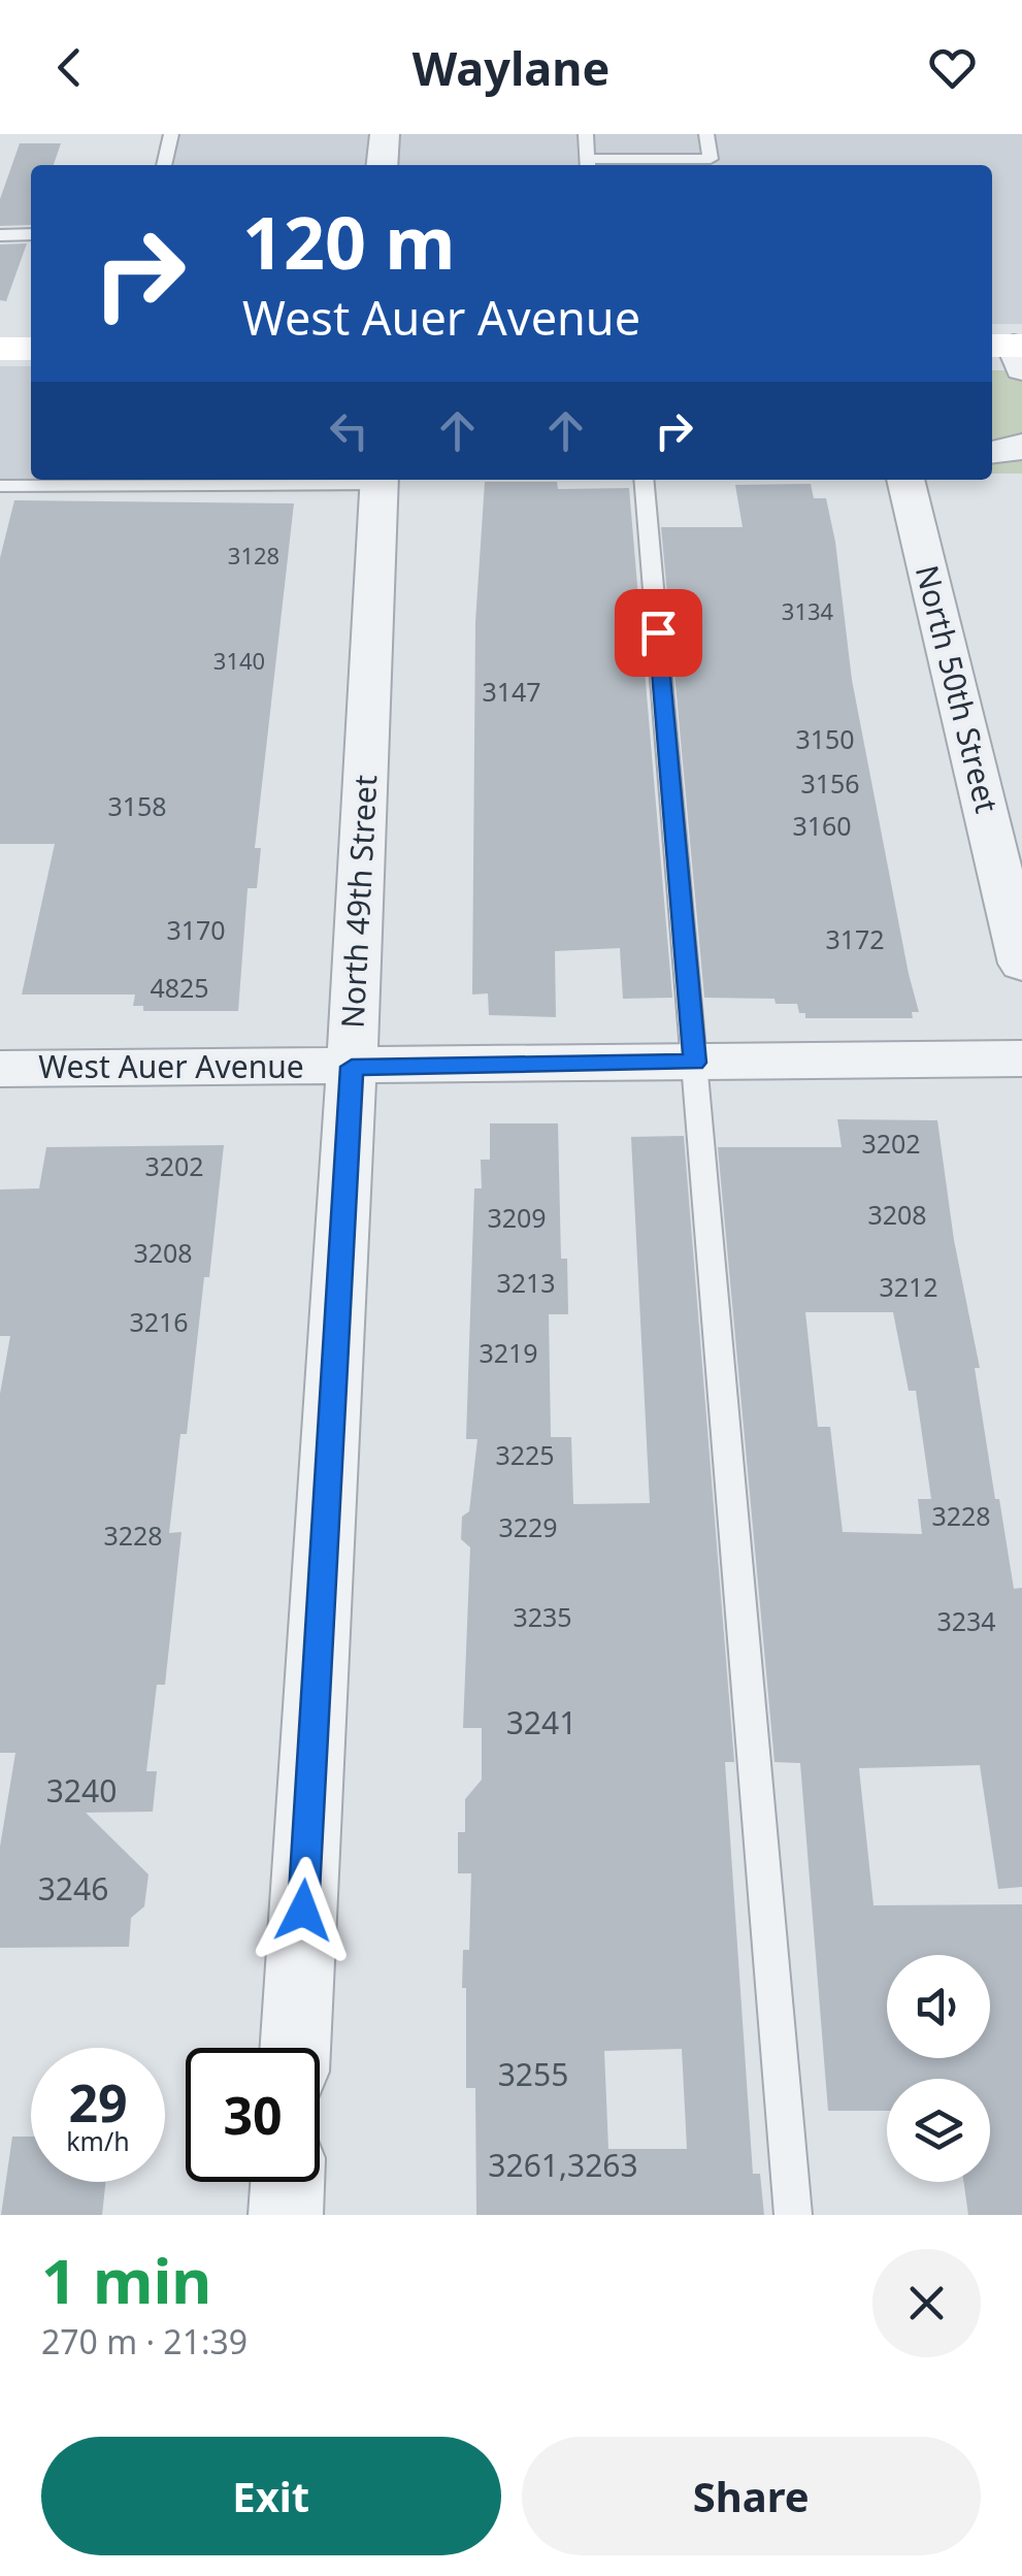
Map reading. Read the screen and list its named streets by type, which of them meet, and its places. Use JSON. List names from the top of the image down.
{
  "streets": {
    "street": ["North 50th Street", "North 49th Street", "West Auer Avenue"]
  },
  "crossings": [
    ["North 49th Street", "West Auer Avenue"]
  ],
  "house_numbers": [
    "3128",
    "3134",
    "3140",
    "3147",
    "3150",
    "3156",
    "3158",
    "3160",
    "3170",
    "3172",
    "4825",
    "3202",
    "3202",
    "3208",
    "3209",
    "3208",
    "3213",
    "3212",
    "3216",
    "3219",
    "3225",
    "3228",
    "3229",
    "3228",
    "3235",
    "3234",
    "3241",
    "3240",
    "3246",
    "3255",
    "3261,3263"
  ],
  "page": {
    "header": "Waylane",
    "turn": ["120 m", "West Auer Avenue"],
    "speed": "29 km/h",
    "limit": "30",
    "heading": ["1 min", "270 m · 21:39"],
    "buttons": ["Exit", "Share"]
  }
}
